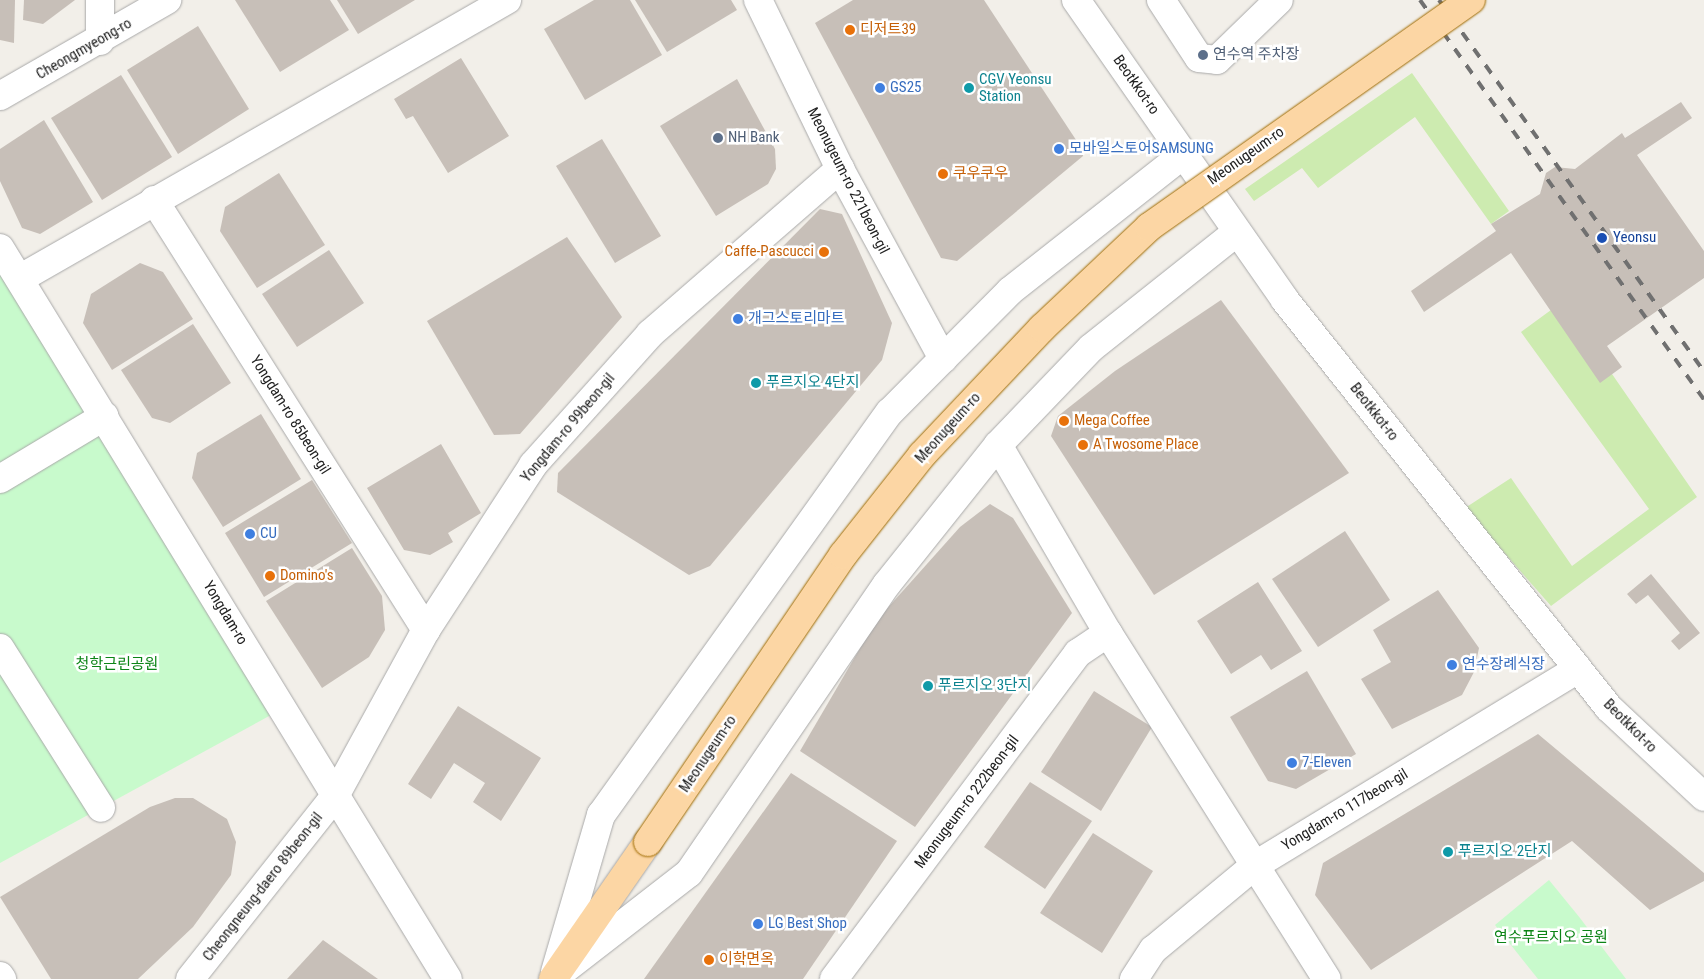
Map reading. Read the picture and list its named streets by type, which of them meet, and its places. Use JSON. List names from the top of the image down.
{
  "streets": {
    "main road": ["Meonugeum-ro"],
    "street": [
      "Cheongmyeong-ro",
      "Beotkkot-ro",
      "Meonugeum-ro 221beon-gil",
      "Yongdam-ro 85beon-gil",
      "Yongdam-ro 99beon-gil",
      "Yongdam-ro",
      "Meonugeum-ro 222beon-gil",
      "Yongdam-ro 117beon-gil",
      "Cheongneung-daero 89beon-gil"
    ]
  },
  "crossings": [
    ["Beotkkot-ro", "Yongdam-ro 117beon-gil"],
    ["Meonugeum-ro 221beon-gil", "Yongdam-ro 99beon-gil"],
    ["Yongdam-ro 85beon-gil", "Yongdam-ro 99beon-gil"],
    ["Yongdam-ro 99beon-gil", "Yongdam-ro"],
    ["Yongdam-ro 99beon-gil", "Cheongneung-daero 89beon-gil"],
    ["Yongdam-ro", "Cheongneung-daero 89beon-gil"]
  ],
  "parks": ["청학근린공원", "연수푸르지오 공원"],
  "places": [
    "디저트39",
    "연수역 주차장",
    "GS25",
    "CGV Yeonsu Station",
    "NH Bank",
    "모바일스토어SAMSUNG",
    "쿠우쿠우",
    "Yeonsu",
    "Caffe-Pascucci",
    "개그스토리마트",
    "푸르지오 4단지",
    "Mega Coffee",
    "A Twosome Place",
    "CU",
    "Domino's",
    "연수장례식장",
    "푸르지오 3단지",
    "7-Eleven",
    "푸르지오 2단지",
    "LG Best Shop",
    "이학면옥"
  ]
}
